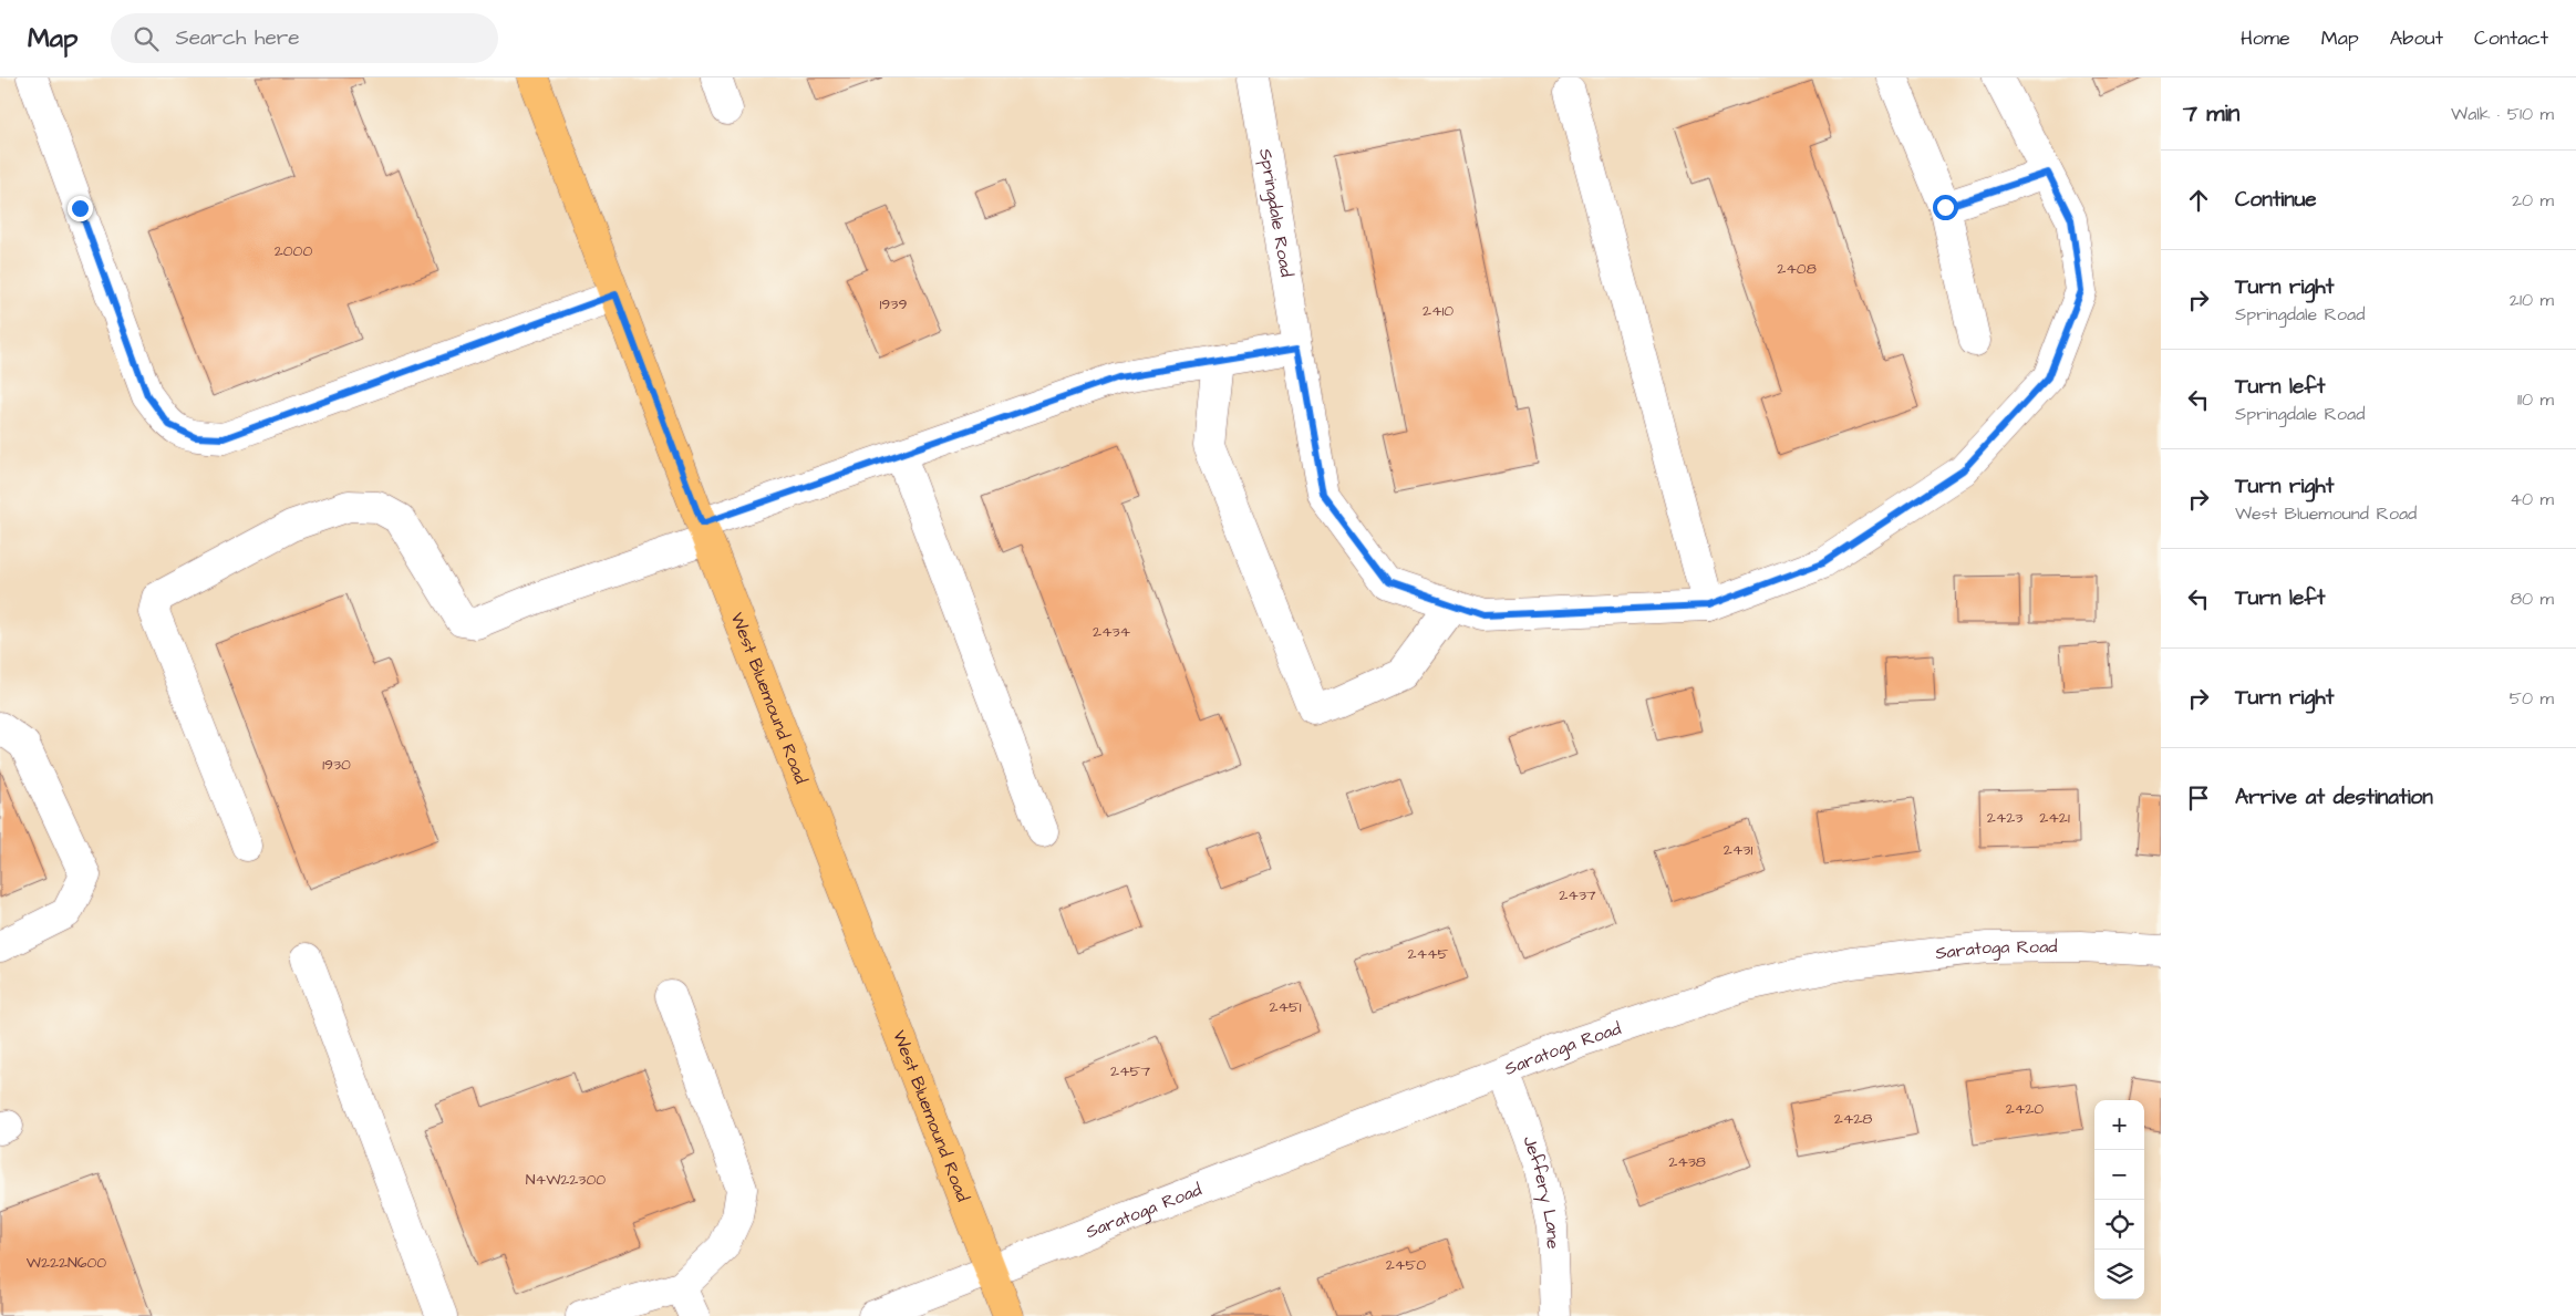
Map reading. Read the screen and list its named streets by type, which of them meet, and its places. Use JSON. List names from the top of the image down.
{
  "streets": {
    "main road": ["West Bluemound Road"],
    "street": ["Springdale Road", "Saratoga Road", "Jeffery Lane"]
  },
  "crossings": [
    ["West Bluemound Road", "Saratoga Road"],
    ["Saratoga Road", "Jeffery Lane"]
  ],
  "house_numbers": [
    "2000",
    "2408",
    "1939",
    "2410",
    "2434",
    "1930",
    "2423",
    "2421",
    "2431",
    "2437",
    "2445",
    "2451",
    "2457",
    "2420",
    "2428",
    "2438",
    "N4W22300",
    "W222N600",
    "2450"
  ],
  "page": {
    "header": "Map",
    "search": "Search here",
    "nav": [
      "Home",
      "Map",
      "About",
      "Contact"
    ],
    "heading": ["7 min", "Walk · 510 m"],
    "list": [
      ["Continue", "20 m"],
      ["Turn right", "Springdale Road", "210 m"],
      ["Turn left", "Springdale Road", "110 m"],
      ["Turn right", "West Bluemound Road", "40 m"],
      ["Turn left", "80 m"],
      ["Turn right", "50 m"],
      "Arrive at destination"
    ],
    "map_buttons": ["+", "−"]
  }
}
